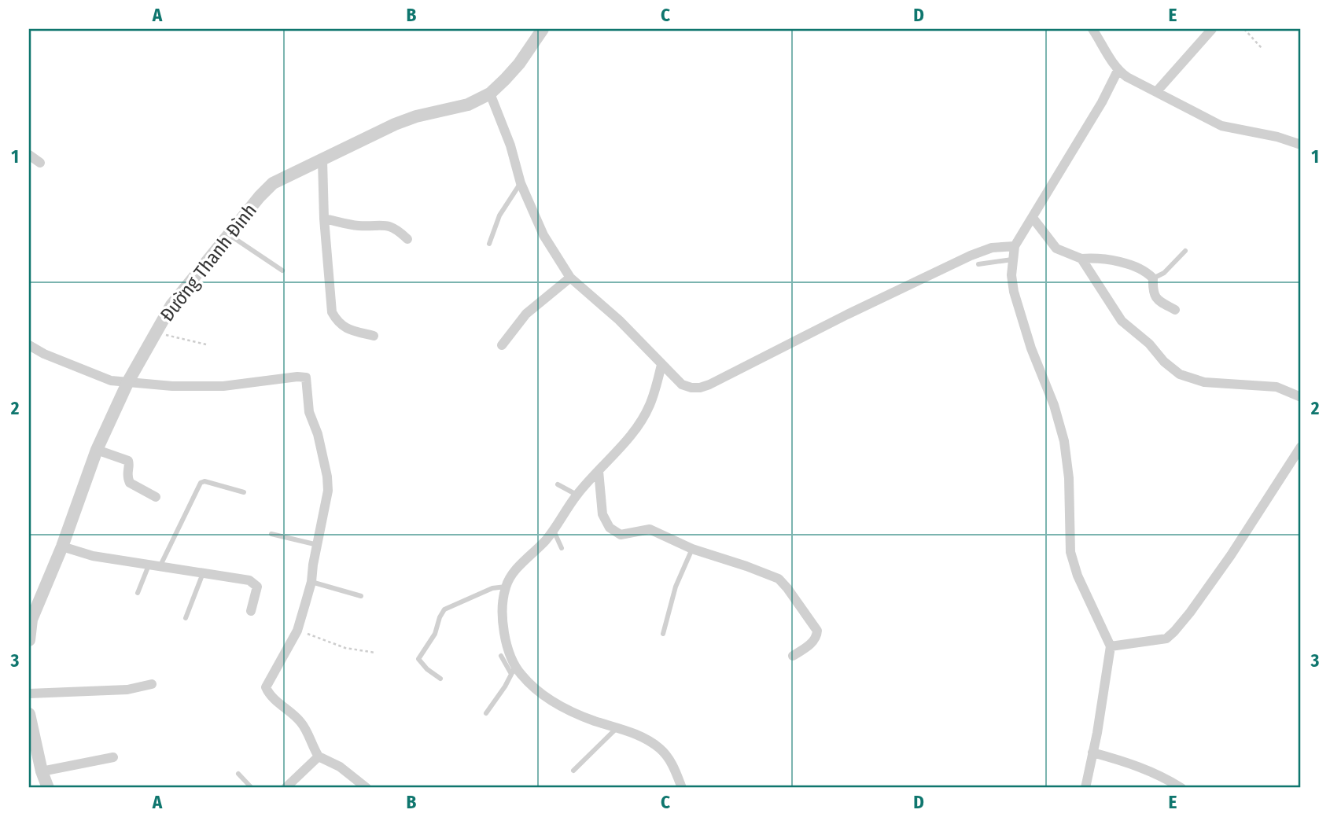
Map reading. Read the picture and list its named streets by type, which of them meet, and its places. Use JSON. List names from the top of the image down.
{
  "streets": {
    "street": ["Đường Thanh Đình"]
  },
  "grid": {
    "columns": [
      "A",
      "B",
      "C",
      "D",
      "E"
    ],
    "rows": ["1", "2", "3"]
  }
}
